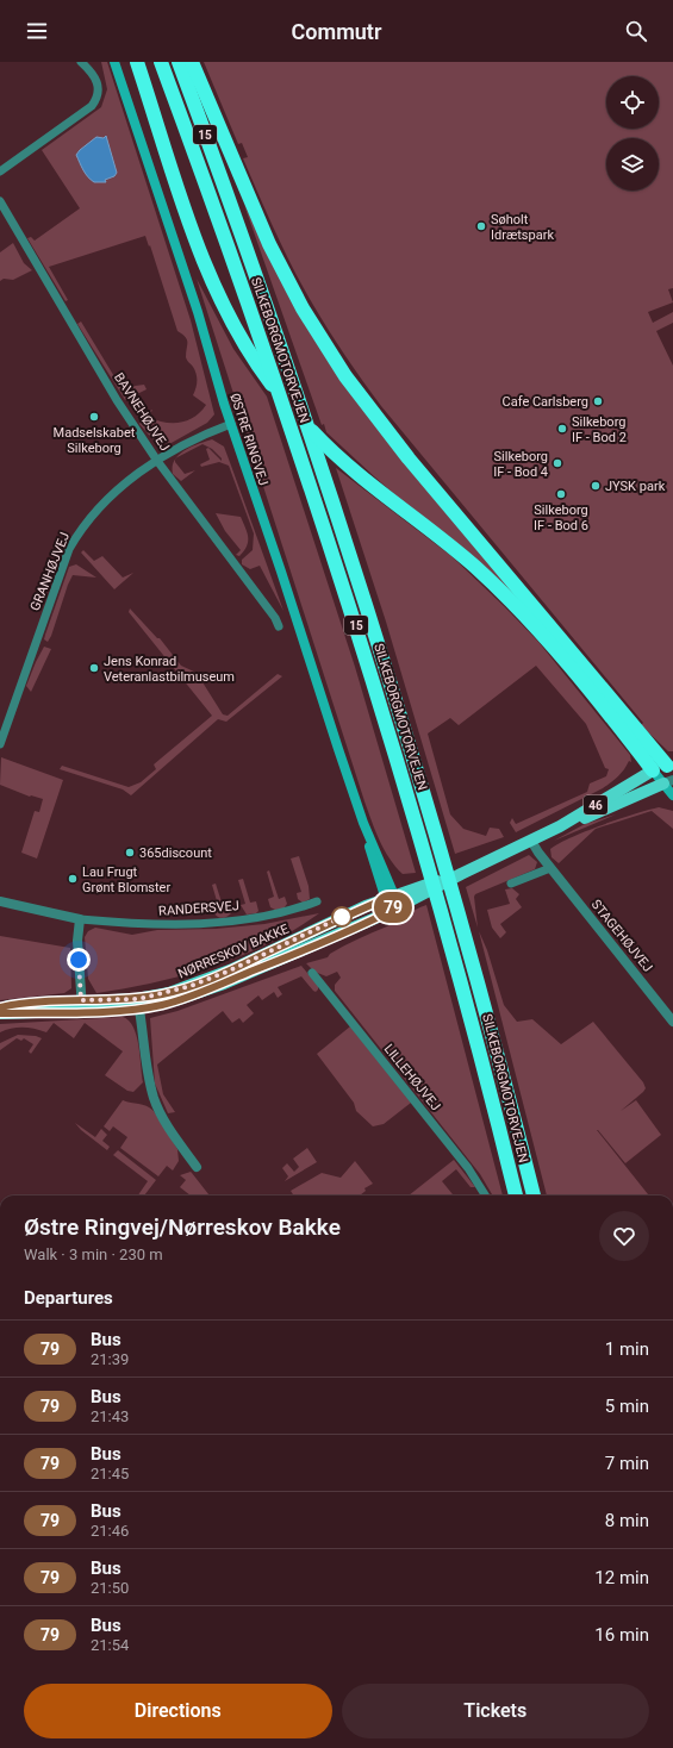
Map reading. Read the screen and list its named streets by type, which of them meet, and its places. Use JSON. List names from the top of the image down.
{
  "streets": {
    "highway": ["15", "SILKEBORGMOTORVEJEN"],
    "main road": ["ØSTRE RINGVEJ", "46", "NØRRESKOV BAKKE"],
    "street": [
      "BAVNEHØJVEJ",
      "GRANHØJVEJ",
      "RANDERSVEJ",
      "STAGEHØJVEJ",
      "LILLEHØJVEJ"
    ]
  },
  "crossings": [
    ["BAVNEHØJVEJ", "GRANHØJVEJ"],
    ["ØSTRE RINGVEJ", "GRANHØJVEJ"],
    ["ØSTRE RINGVEJ", "NØRRESKOV BAKKE"],
    ["STAGEHØJVEJ", "NØRRESKOV BAKKE"]
  ],
  "places": [
    "Søholt Idrætspark",
    "Cafe Carlsberg",
    "Madselskabet Silkeborg",
    "Silkeborg IF - Bod 2",
    "Silkeborg IF - Bod 4",
    "JYSK park",
    "Silkeborg IF - Bod 6",
    "Jens Konrad Veteranlastbilmuseum",
    "365discount",
    "Lau Frugt Grønt Blomster"
  ],
  "lines": ["bus line 79"],
  "page": {
    "header": "Commutr",
    "on_map": "79",
    "heading": [
      ["Østre Ringvej/Nørreskov Bakke", "Walk · 3 min · 230 m"],
      "Departures"
    ],
    "list": [
      {
        "mark": "79",
        "name": "Bus",
        "note": "21:39",
        "value": "1 min"
      },
      {
        "mark": "79",
        "name": "Bus",
        "note": "21:43",
        "value": "5 min"
      },
      {
        "mark": "79",
        "name": "Bus",
        "note": "21:45",
        "value": "7 min"
      },
      {
        "mark": "79",
        "name": "Bus",
        "note": "21:46",
        "value": "8 min"
      },
      {
        "mark": "79",
        "name": "Bus",
        "note": "21:50",
        "value": "12 min"
      },
      {
        "mark": "79",
        "name": "Bus",
        "note": "21:54",
        "value": "16 min"
      }
    ],
    "buttons": ["Directions", "Tickets"]
  }
}
